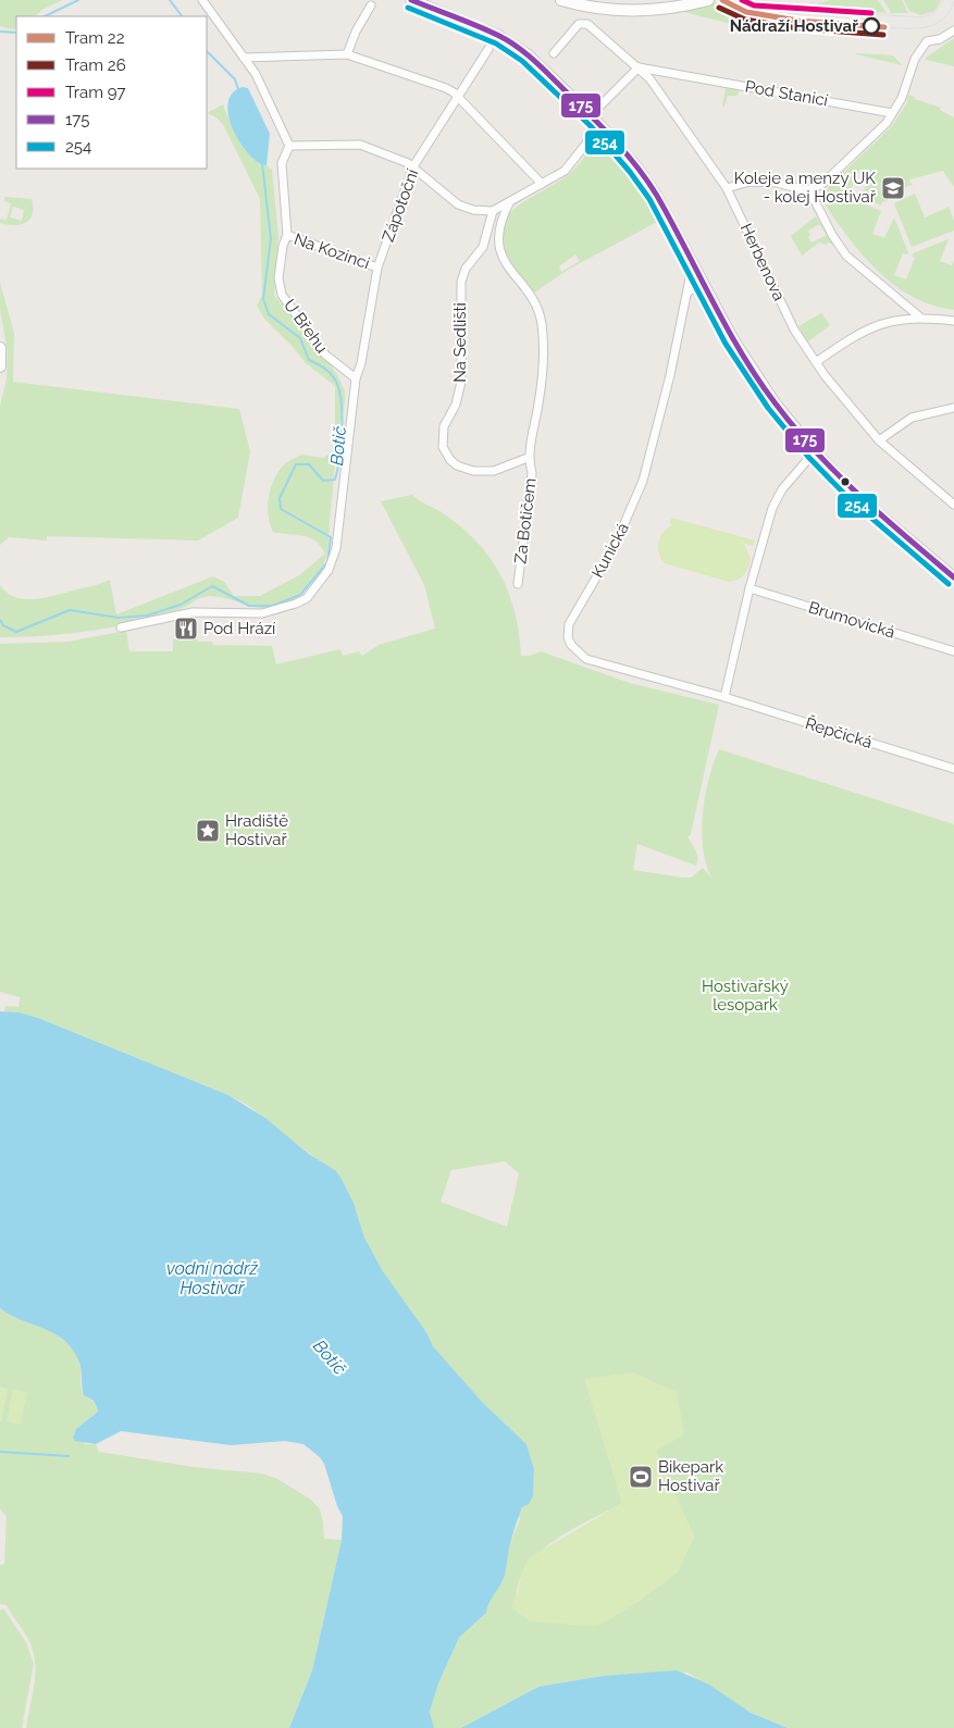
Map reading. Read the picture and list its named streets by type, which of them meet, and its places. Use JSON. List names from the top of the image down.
{
  "streets": {
    "street": [
      "Pod Stanicí",
      "Zápotoční",
      "Na Kozinci",
      "Herbenova",
      "U Břehu",
      "Na Sedlišti",
      "Za Botičem",
      "Kunická",
      "Brumovická",
      "Řepčická"
    ]
  },
  "crossings": [
    ["Pod Stanicí", "Herbenova"],
    ["Zápotoční", "Na Kozinci"],
    ["Zápotoční", "U Břehu"],
    ["Na Kozinci", "U Břehu"],
    ["Na Sedlišti", "Za Botičem"],
    ["Kunická", "Řepčická"]
  ],
  "water": ["Botič", "vodní nádrž Hostivař"],
  "parks": ["Hostivařský lesopark"],
  "places": {
    "other": ["Nádraží Hostivař"],
    "school or university": ["Koleje a menzy UK - kolej Hostivař"],
    "restaurant": ["Pod Hrází"],
    "place": ["Hradiště Hostivař"],
    "sports": ["Bikepark Hostivař"]
  },
  "lines": [
    "tram line 22",
    "tram line 97",
    "transit line 175",
    "tram line 26",
    "transit line 254"
  ],
  "legend": [
    "Tram 22",
    "Tram 26",
    "Tram 97",
    "175",
    "254"
  ]
}
